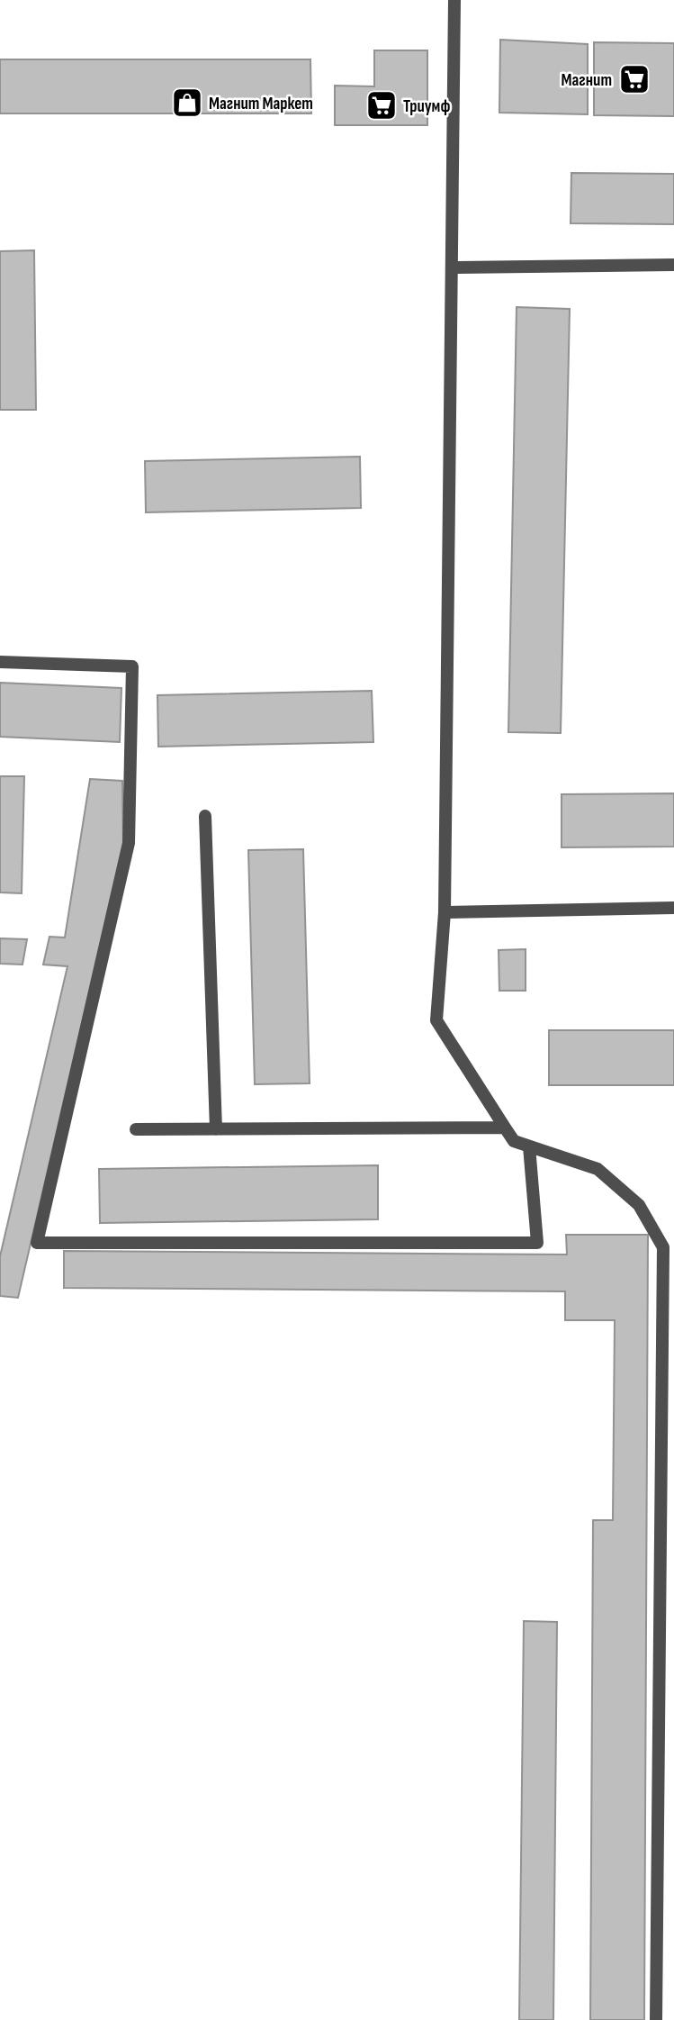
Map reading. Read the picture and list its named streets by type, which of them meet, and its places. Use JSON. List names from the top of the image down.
{
  "places": {
    "supermarket": ["Магнит", "Триумф"],
    "shop": ["Магнит Маркет"]
  }
}
